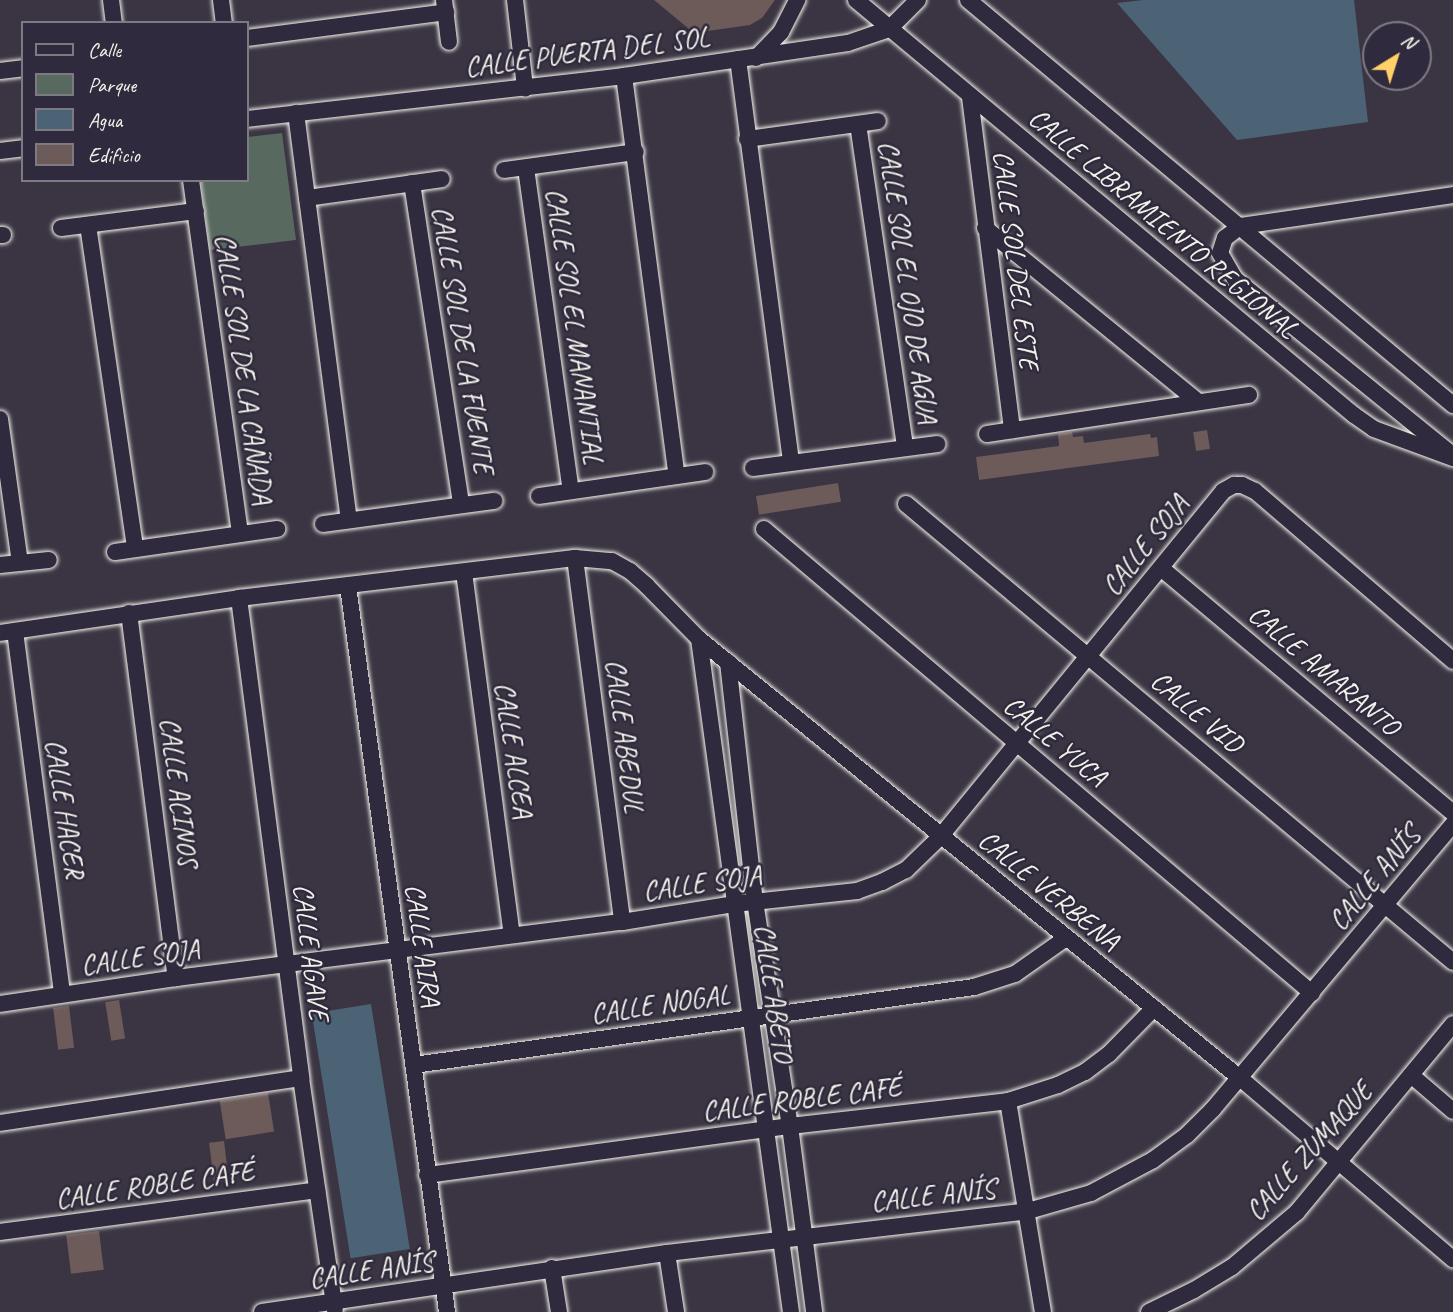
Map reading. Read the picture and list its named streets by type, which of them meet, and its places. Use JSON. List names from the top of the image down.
{
  "streets": {
    "street": [
      "CALLE PUERTA DEL SOL",
      "CALLE LIBRAMIENTO REGIONAL",
      "CALLE SOL DEL ESTE",
      "CALLE SOL EL OJO DE AGUA",
      "CALLE SOL EL MANANTIAL",
      "CALLE SOL DE LA FUENTE",
      "CALLE SOL DE LA CAÑADA",
      "CALLE SOJA",
      "CALLE AMARANTO",
      "CALLE VID",
      "CALLE ABEDUL",
      "CALLE YUCA",
      "CALLE ALCEA",
      "CALLE ACINOS",
      "CALLE HACER",
      "CALLE ANÍS",
      "CALLE VERBENA",
      "CALLE AIRA",
      "CALLE AGAVE",
      "CALLE ABETO",
      "CALLE NOGAL",
      "CALLE ROBLE CAFÉ",
      "CALLE ZUMAQUE"
    ]
  },
  "crossings": [
    ["CALLE PUERTA DEL SOL", "CALLE LIBRAMIENTO REGIONAL"],
    ["CALLE LIBRAMIENTO REGIONAL", "CALLE SOL DEL ESTE"],
    ["CALLE SOJA", "CALLE AMARANTO"],
    ["CALLE SOJA", "CALLE VID"],
    ["CALLE SOJA", "CALLE ABEDUL"],
    ["CALLE SOJA", "CALLE YUCA"],
    ["CALLE SOJA", "CALLE ALCEA"],
    ["CALLE SOJA", "CALLE ACINOS"],
    ["CALLE SOJA", "CALLE HACER"],
    ["CALLE SOJA", "CALLE VERBENA"],
    ["CALLE SOJA", "CALLE AIRA"],
    ["CALLE SOJA", "CALLE AGAVE"],
    ["CALLE SOJA", "CALLE ABETO"],
    ["CALLE VID", "CALLE ANÍS"],
    ["CALLE ABEDUL", "CALLE VERBENA"],
    ["CALLE YUCA", "CALLE ANÍS"],
    ["CALLE ANÍS", "CALLE VERBENA"],
    ["CALLE ANÍS", "CALLE AIRA"],
    ["CALLE ANÍS", "CALLE AGAVE"],
    ["CALLE ANÍS", "CALLE ABETO"],
    ["CALLE VERBENA", "CALLE ABETO"],
    ["CALLE VERBENA", "CALLE NOGAL"],
    ["CALLE VERBENA", "CALLE ROBLE CAFÉ"],
    ["CALLE VERBENA", "CALLE ZUMAQUE"],
    ["CALLE AIRA", "CALLE NOGAL"],
    ["CALLE AIRA", "CALLE ROBLE CAFÉ"],
    ["CALLE AGAVE", "CALLE ROBLE CAFÉ"],
    ["CALLE ABETO", "CALLE NOGAL"],
    ["CALLE ABETO", "CALLE ROBLE CAFÉ"]
  ],
  "legend": [
    "Calle",
    "Parque",
    "Agua",
    "Edificio"
  ],
  "north": "top right"
}
